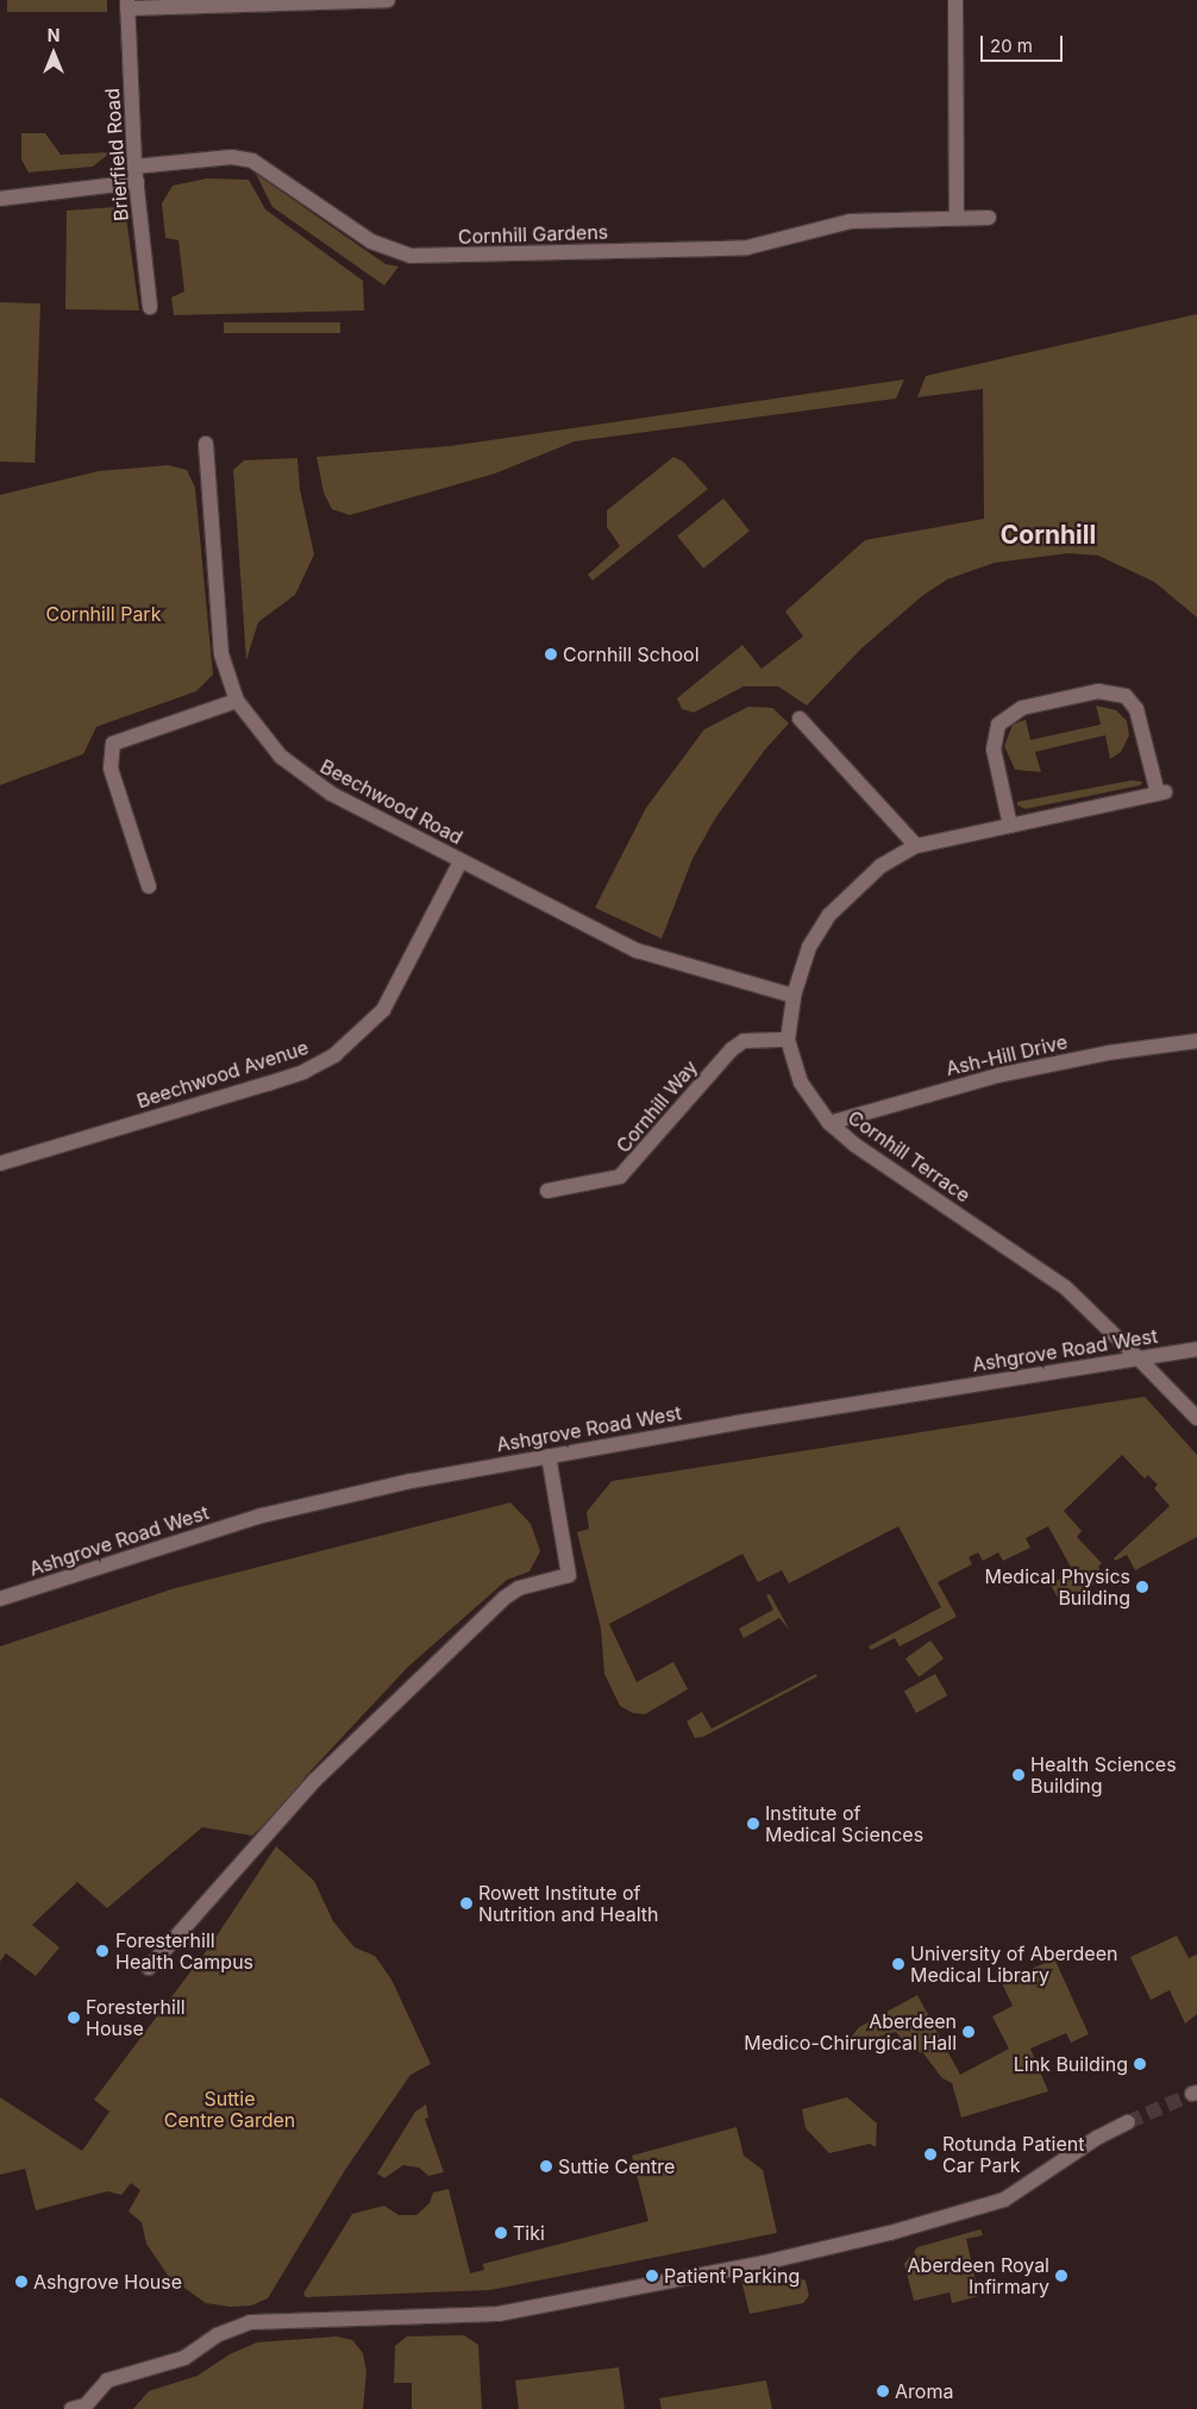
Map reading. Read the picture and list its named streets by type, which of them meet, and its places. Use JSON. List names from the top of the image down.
{
  "streets": {
    "street": [
      "Brierfield Road",
      "Cornhill Gardens",
      "Beechwood Road",
      "Ash-Hill Drive",
      "Beechwood Avenue",
      "Cornhill Way",
      "Cornhill Terrace",
      "Ashgrove Road West"
    ]
  },
  "crossings": [
    ["Brierfield Road", "Cornhill Gardens"],
    ["Beechwood Road", "Beechwood Avenue"],
    ["Beechwood Road", "Cornhill Terrace"],
    ["Ash-Hill Drive", "Cornhill Terrace"],
    ["Cornhill Way", "Cornhill Terrace"],
    ["Cornhill Terrace", "Ashgrove Road West"]
  ],
  "districts": ["Cornhill"],
  "parks": ["Cornhill Park", "Suttie Centre Garden"],
  "places": [
    "Cornhill School",
    "Medical Physics Building",
    "Health Sciences Building",
    "Institute of Medical Sciences",
    "Rowett Institute of Nutrition and Health",
    "Foresterhill Health Campus",
    "University of Aberdeen Medical Library",
    "Foresterhill House",
    "Aberdeen Medico-Chirurgical Hall",
    "Link Building",
    "Rotunda Patient Car Park",
    "Suttie Centre",
    "Tiki",
    "Patient Parking",
    "Aberdeen Royal Infirmary",
    "Ashgrove House",
    "Aroma"
  ],
  "scale_bar": "20 m",
  "north": "top"
}
